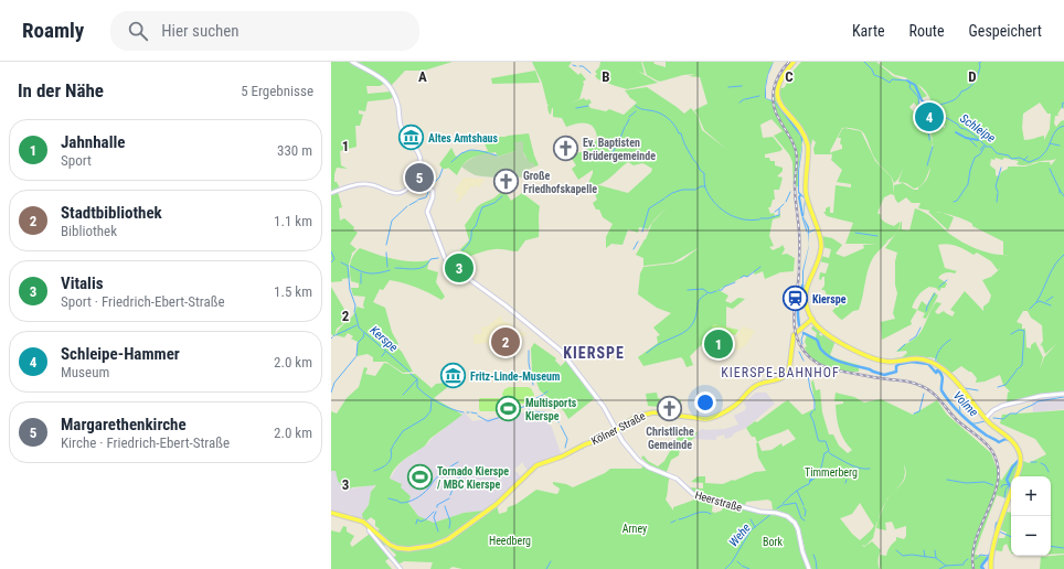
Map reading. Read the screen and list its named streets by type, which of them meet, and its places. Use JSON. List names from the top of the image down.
{
  "streets": {
    "main road": ["Kölner Straße", "Heerstraße"]
  },
  "crossings": [
    ["Kölner Straße", "Heerstraße"]
  ],
  "districts": ["KIERSPE", "KIERSPE-BAHNHOF"],
  "water": [
    "Schleipe",
    "Kerspe",
    "Volme",
    "Wehe"
  ],
  "parks": [
    "Timmerberg",
    "Arney",
    "Heedberg",
    "Bork"
  ],
  "places": {
    "museum": ["Altes Amtshaus", "Fritz-Linde-Museum"],
    "church": ["Ev. Baptisten Brüdergemeinde", "Große Friedhofskapelle", "Christliche Gemeinde"],
    "station": ["Kierspe"],
    "sports": ["Multisports Kierspe", "Tornado Kierspe / MBC Kierspe"]
  },
  "page": {
    "header": "Roamly",
    "search": "Hier suchen",
    "nav": ["Karte", "Route", "Gespeichert"],
    "heading": ["In der Nähe", "5 Ergebnisse"],
    "pins": [
      "4",
      "5",
      "3",
      "2",
      "1"
    ],
    "list": [
      {
        "mark": "1",
        "name": "Jahnhalle",
        "note": "Sport",
        "value": "330 m"
      },
      {
        "mark": "2",
        "name": "Stadtbibliothek",
        "note": "Bibliothek",
        "value": "1.1 km"
      },
      {
        "mark": "3",
        "name": "Vitalis",
        "note": "Sport · Friedrich-Ebert-Straße",
        "value": "1.5 km"
      },
      {
        "mark": "4",
        "name": "Schleipe-Hammer",
        "note": "Museum",
        "value": "2.0 km"
      },
      {
        "mark": "5",
        "name": "Margarethenkirche",
        "note": "Kirche · Friedrich-Ebert-Straße",
        "value": "2.0 km"
      }
    ],
    "map_buttons": ["+", "−"]
  },
  "grid": {
    "columns": [
      "A",
      "B",
      "C",
      "D"
    ],
    "rows": ["1", "2", "3"]
  }
}
